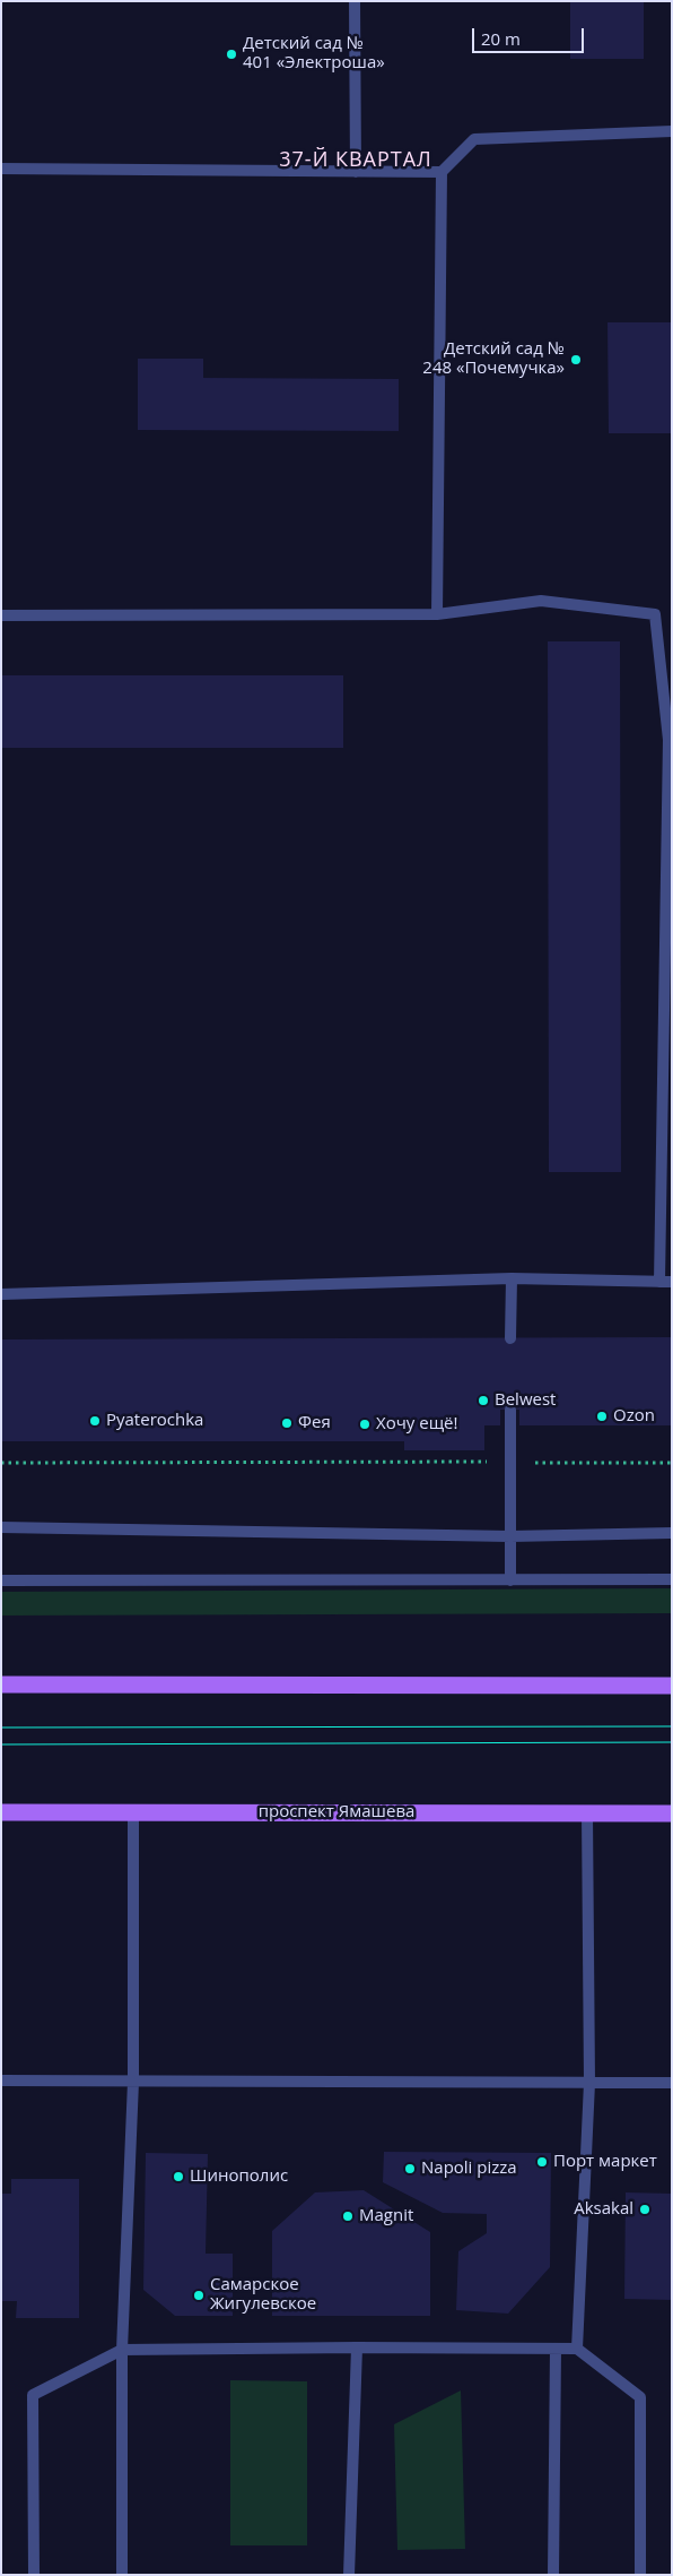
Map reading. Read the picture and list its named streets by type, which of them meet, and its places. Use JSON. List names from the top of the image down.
{
  "streets": {
    "main road": ["проспект Ямашева"]
  },
  "districts": ["37-Й КВАРТАЛ"],
  "places": [
    "Детский сад № 401 «Электроша»",
    "Детский сад № 248 «Почемучка»",
    "Belwest",
    "Ozon",
    "Pyaterochka",
    "Фея",
    "Хочу ещё!",
    "Порт маркет",
    "Napoli pizza",
    "Шинополис",
    "Aksakal",
    "Magnit",
    "Самарское Жигулевское"
  ],
  "scale_bar": "20 m"
}
